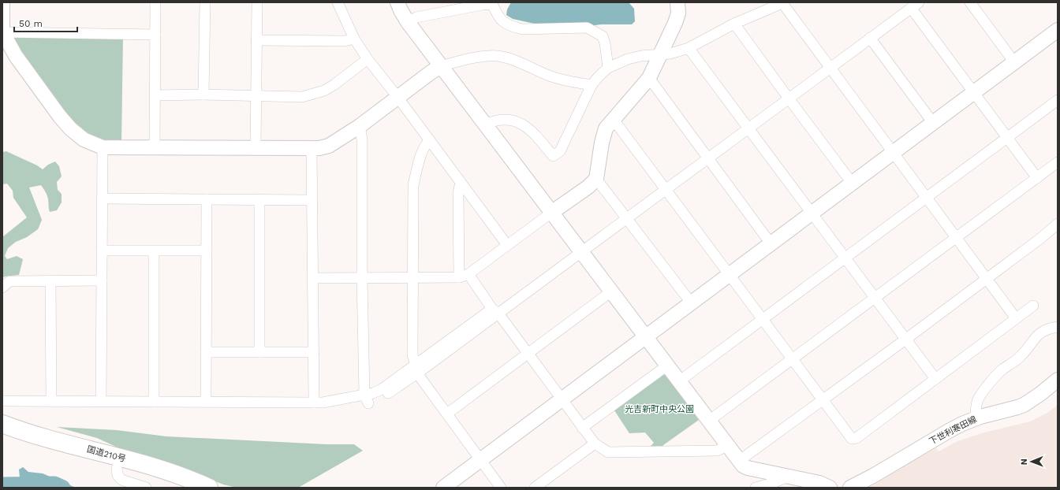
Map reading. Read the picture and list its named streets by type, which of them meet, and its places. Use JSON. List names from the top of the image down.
{
  "streets": {
    "highway": ["国道210号"],
    "street": ["下世利寒田線"]
  },
  "parks": ["光吉新町中央公園"],
  "scale_bar": "50 m",
  "north": "left"
}
